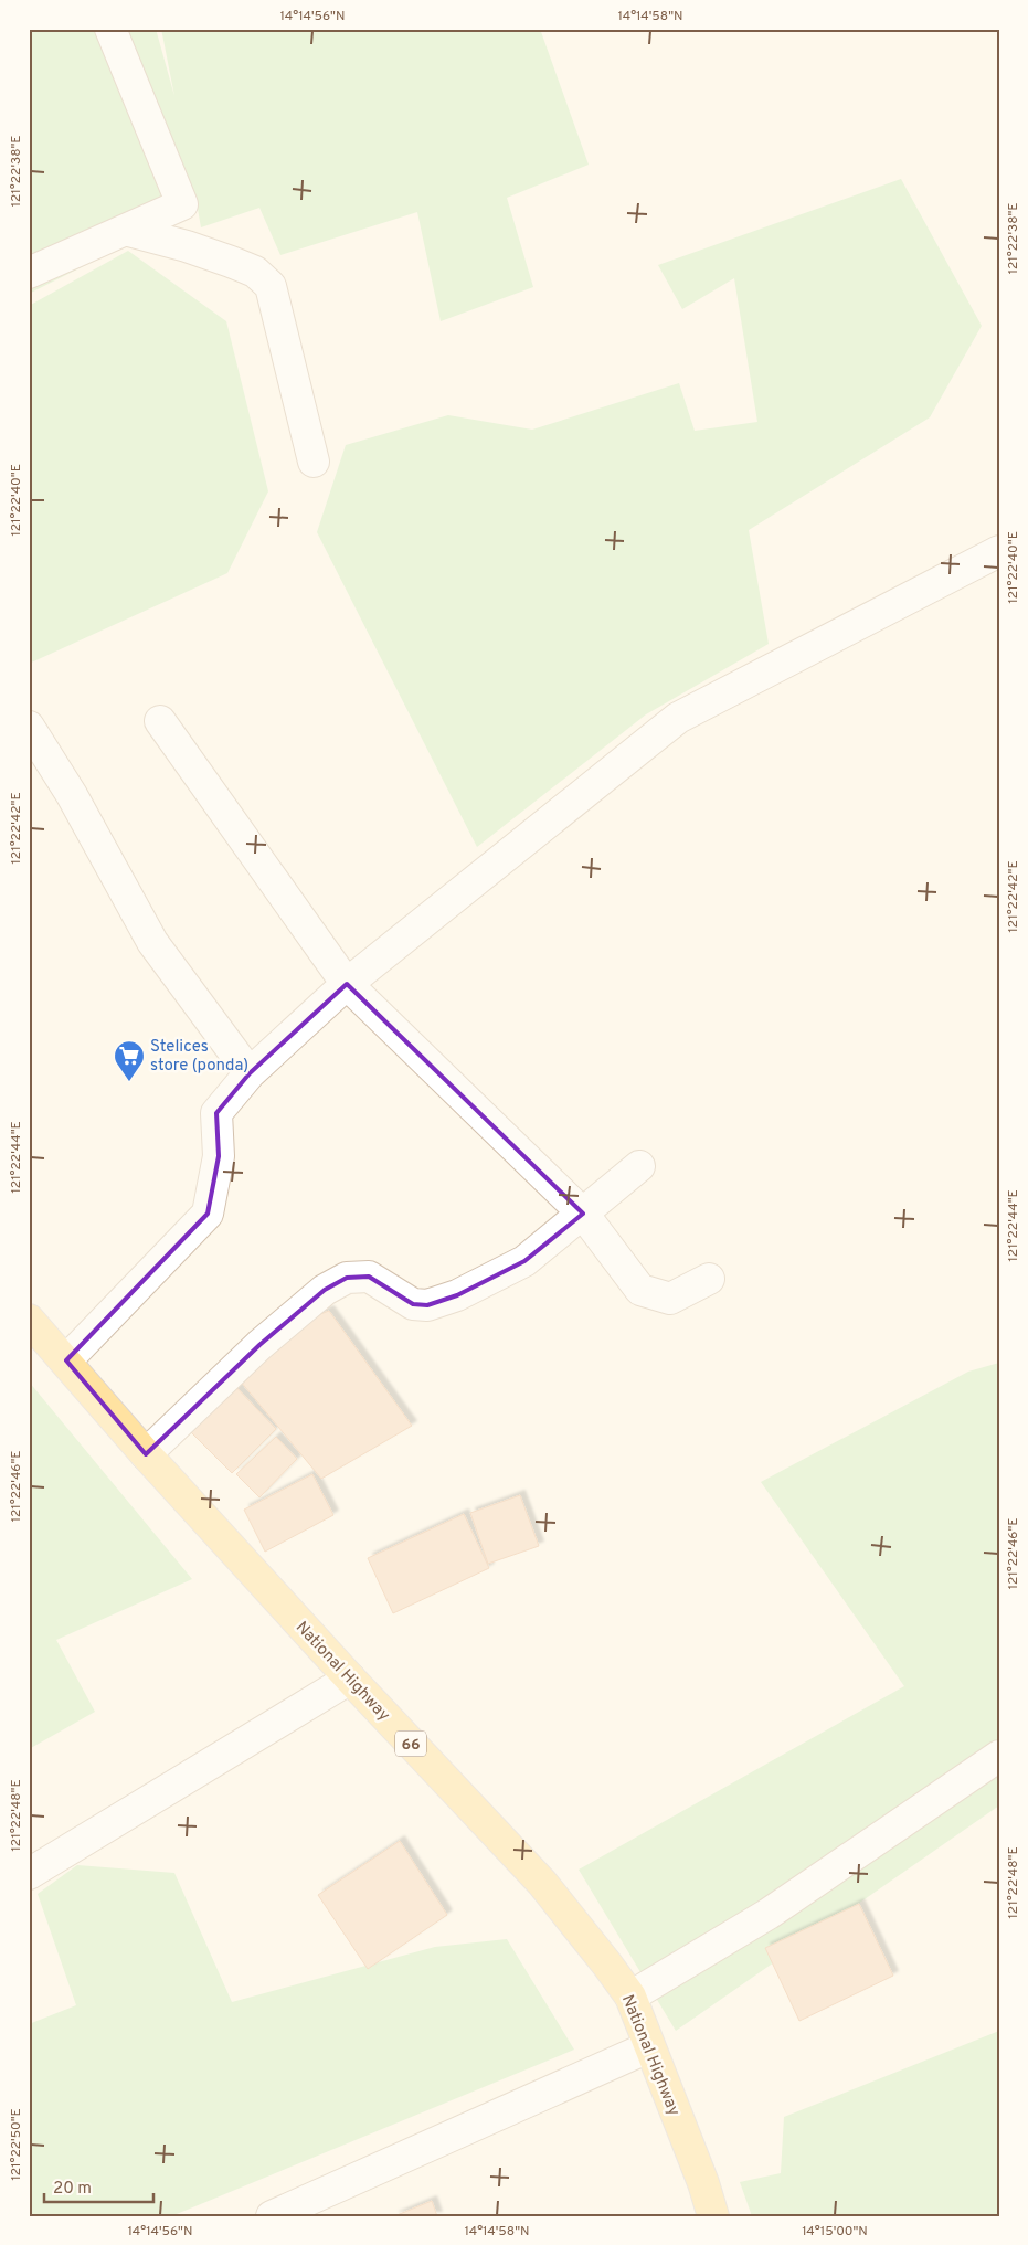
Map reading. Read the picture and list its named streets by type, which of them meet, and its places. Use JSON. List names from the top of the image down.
{
  "streets": {
    "main road": ["National Highway", "66"]
  },
  "places": {
    "supermarket": ["Stelices store (ponda)"]
  },
  "scale_bar": "20 m",
  "coordinates": [
    "14°14'56\"N",
    "14°14'58\"N",
    "121°22'38\"E",
    "121°22'40\"E",
    "121°22'42\"E",
    "121°22'44\"E",
    "121°22'46\"E",
    "121°22'48\"E",
    "121°22'50\"E",
    "14°15'00\"N"
  ]
}
